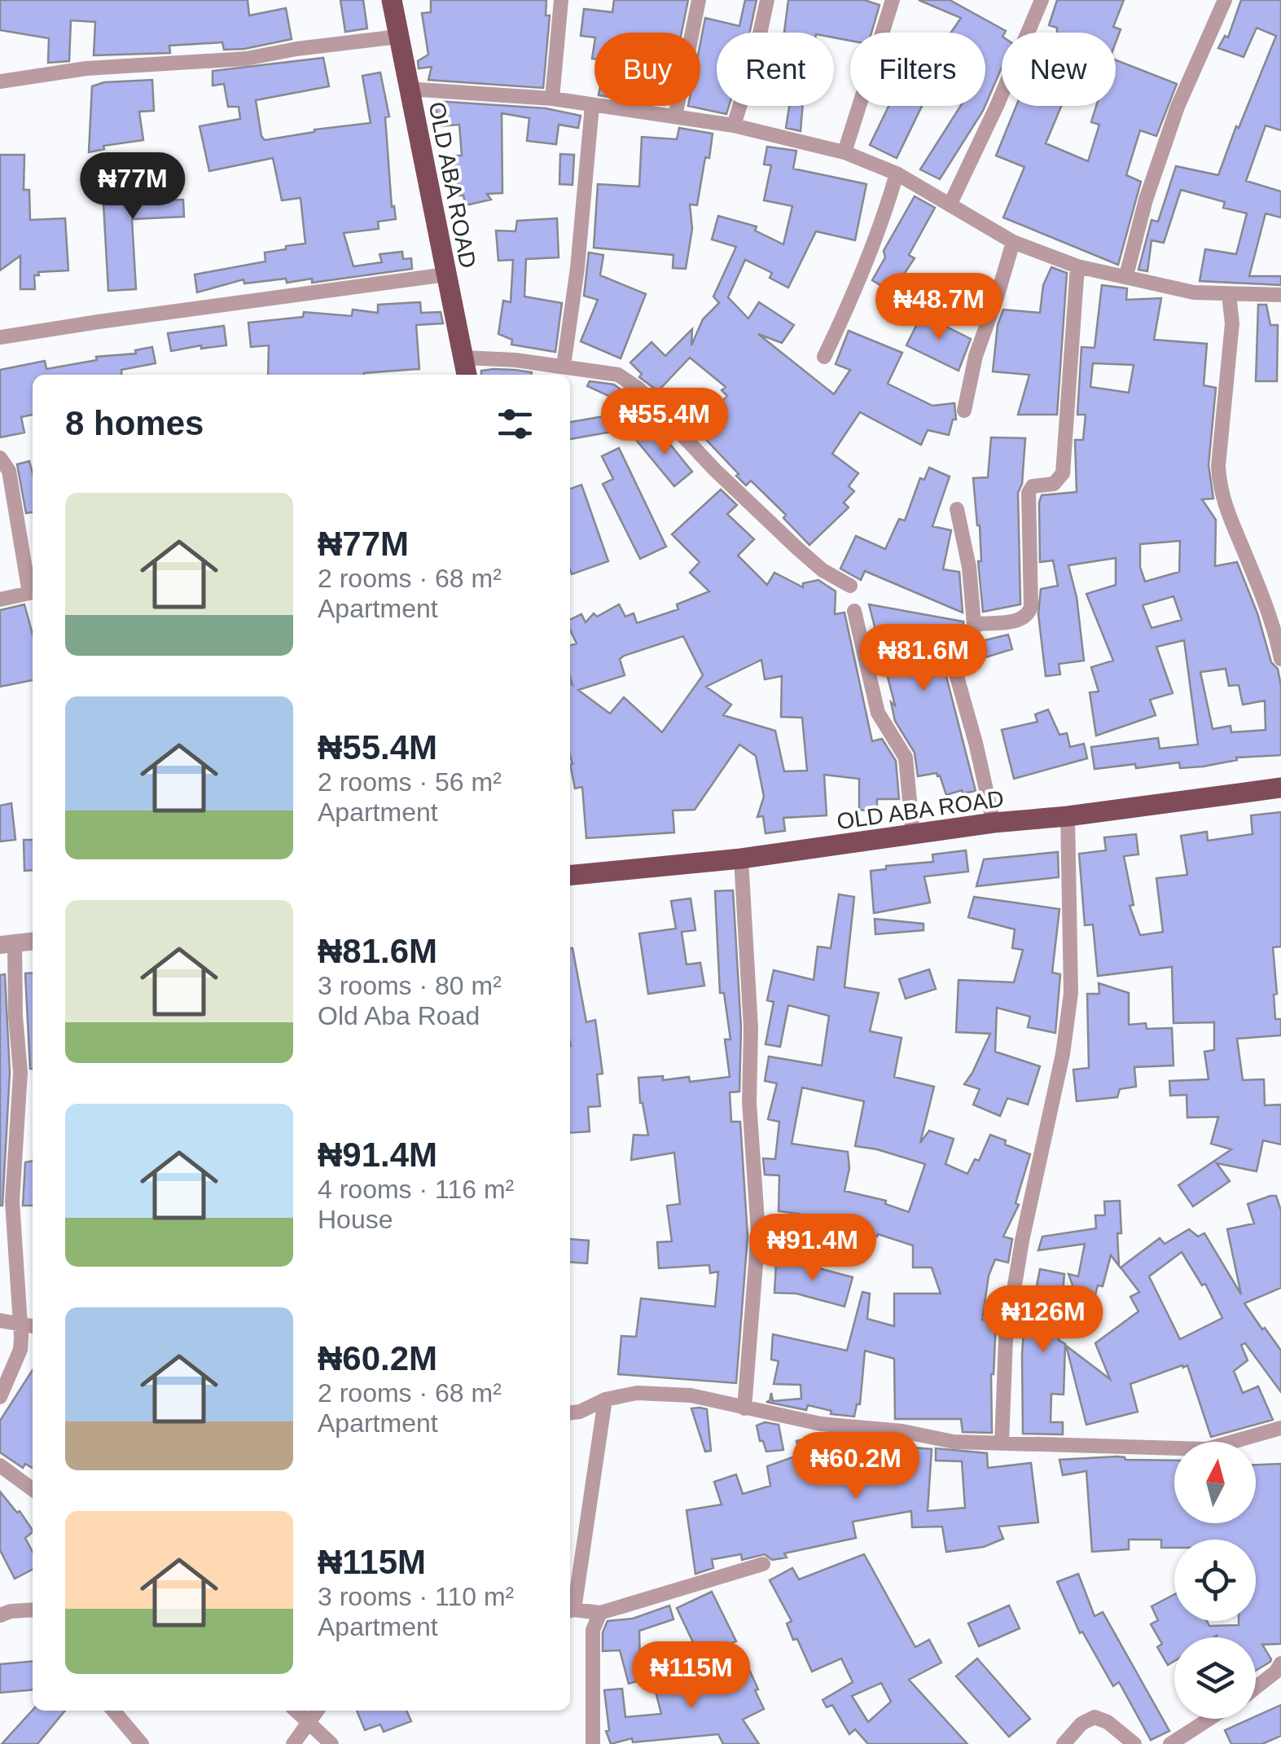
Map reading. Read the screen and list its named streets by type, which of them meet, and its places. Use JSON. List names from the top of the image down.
{
  "streets": {
    "main road": ["OLD ABA ROAD"]
  },
  "north": "top",
  "page": {
    "chip": [
      "Buy",
      "Rent",
      "Filters",
      "New"
    ],
    "price": [
      "₦77M",
      "₦48.7M",
      "₦55.4M",
      "₦81.6M",
      "₦91.4M",
      "₦126M",
      "₦60.2M",
      "₦115M"
    ],
    "heading": "8 homes",
    "list": [
      {
        "name": "₦77M",
        "note": "2 rooms · 68 m² · Apartment"
      },
      {
        "name": "₦55.4M",
        "note": "2 rooms · 56 m² · Apartment"
      },
      {
        "name": "₦81.6M",
        "note": "3 rooms · 80 m² · Old Aba Road"
      },
      {
        "name": "₦91.4M",
        "note": "4 rooms · 116 m² · House"
      },
      {
        "name": "₦60.2M",
        "note": "2 rooms · 68 m² · Apartment"
      },
      {
        "name": "₦115M",
        "note": "3 rooms · 110 m² · Apartment"
      }
    ]
  }
}
